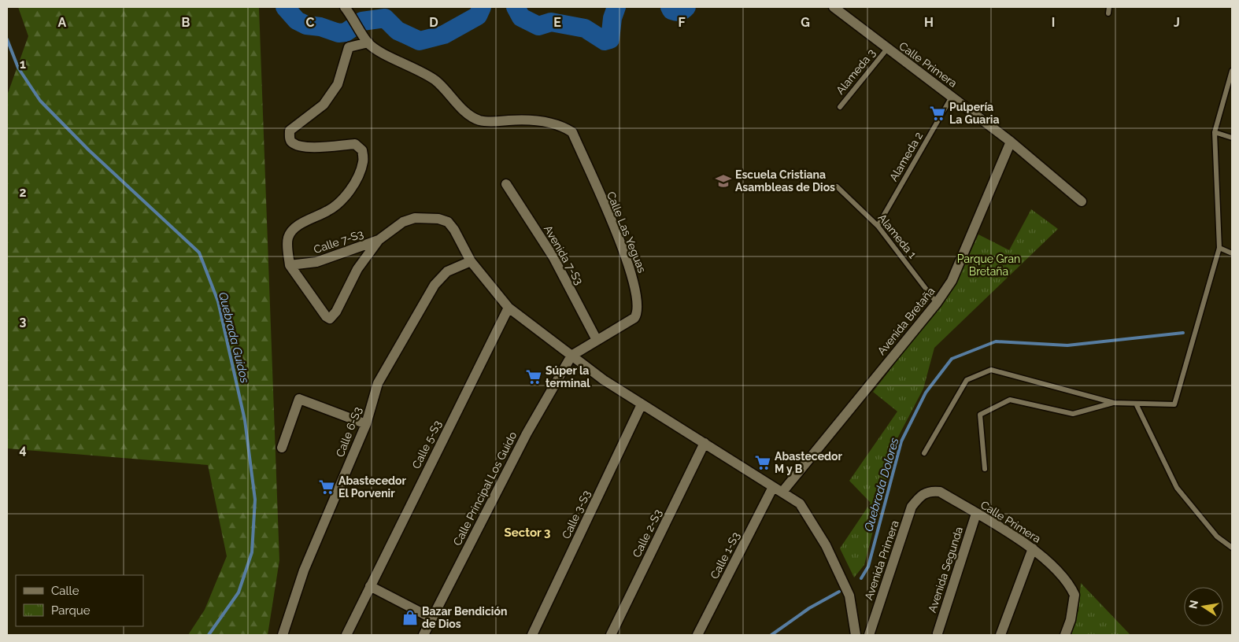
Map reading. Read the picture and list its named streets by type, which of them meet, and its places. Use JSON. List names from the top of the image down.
{
  "streets": {
    "street": [
      "Calle Primera",
      "Calle Las Yeguas",
      "Calle 7-S3",
      "Avenida 7-S3",
      "Avenida Bretaña",
      "Calle 6-S3",
      "Calle 5-S3",
      "Calle Principal Los Guido",
      "Calle 3-S3",
      "Calle 2-S3",
      "Calle 1-S3",
      "Avenida Primera",
      "Avenida Segunda"
    ],
    "lane": ["Alameda 3", "Alameda 2", "Alameda 1"]
  },
  "crossings": [
    ["Calle Primera", "Alameda 3"],
    ["Calle Primera", "Alameda 2"],
    ["Calle Primera", "Avenida Bretaña"],
    ["Calle Primera", "Avenida Primera"],
    ["Calle Primera", "Avenida Segunda"],
    ["Alameda 2", "Alameda 1"],
    ["Calle Las Yeguas", "Calle 7-S3"],
    ["Calle Las Yeguas", "Avenida 7-S3"],
    ["Calle Las Yeguas", "Calle Principal Los Guido"],
    ["Alameda 1", "Avenida Bretaña"],
    ["Calle 7-S3", "Calle 6-S3"],
    ["Calle 7-S3", "Calle 5-S3"],
    ["Calle 7-S3", "Calle Principal Los Guido"]
  ],
  "districts": ["Sector 3"],
  "water": ["Quebrada Guidos", "Quebrada Dolores"],
  "parks": ["Parque Gran Bretaña"],
  "places": {
    "supermarket": [
      "Pulpería La Guaria",
      "Súper la terminal",
      "Abastecedor M y B",
      "Abastecedor El Porvenir"
    ],
    "school or university": ["Escuela Cristiana Asambleas de Dios"],
    "shop": ["Bazar Bendición de Dios"]
  },
  "legend": ["Calle", "Parque"],
  "north": "left",
  "grid": {
    "columns": [
      "A",
      "B",
      "C",
      "D",
      "E",
      "F",
      "G",
      "H",
      "I",
      "J"
    ],
    "rows": [
      "1",
      "2",
      "3",
      "4"
    ]
  }
}
